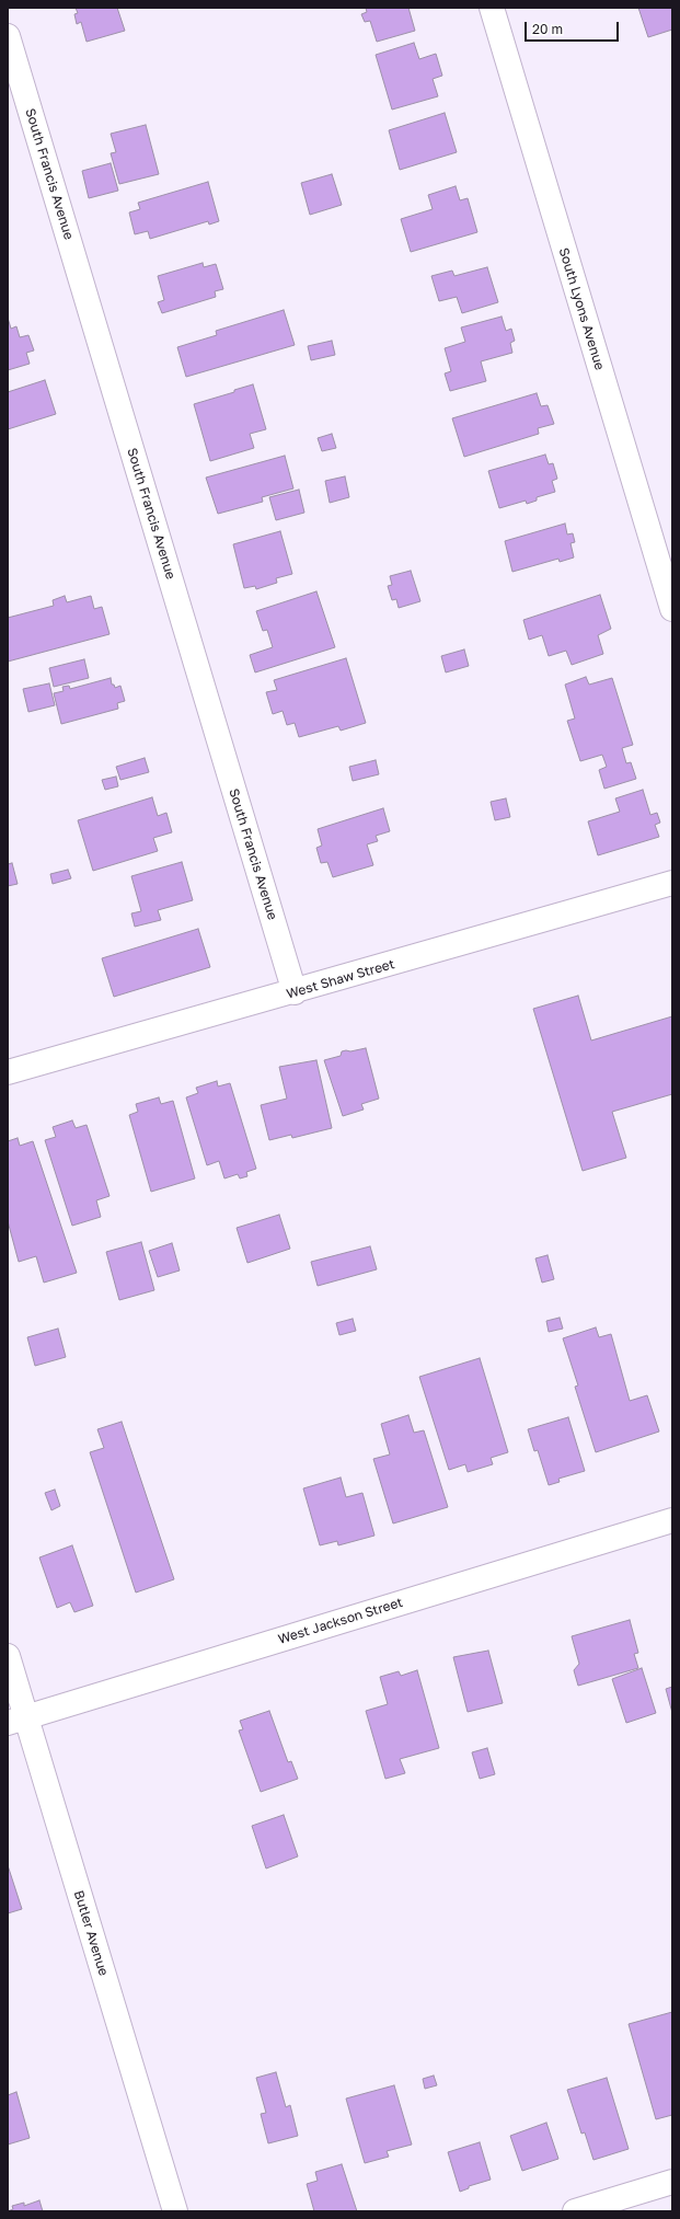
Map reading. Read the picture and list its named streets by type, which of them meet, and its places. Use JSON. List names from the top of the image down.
{
  "streets": {
    "street": [
      "South Francis Avenue",
      "South Lyons Avenue",
      "West Shaw Street",
      "West Jackson Street",
      "Butler Avenue"
    ]
  },
  "crossings": [
    ["South Francis Avenue", "West Shaw Street"],
    ["West Jackson Street", "Butler Avenue"]
  ],
  "scale_bar": "20 m"
}
